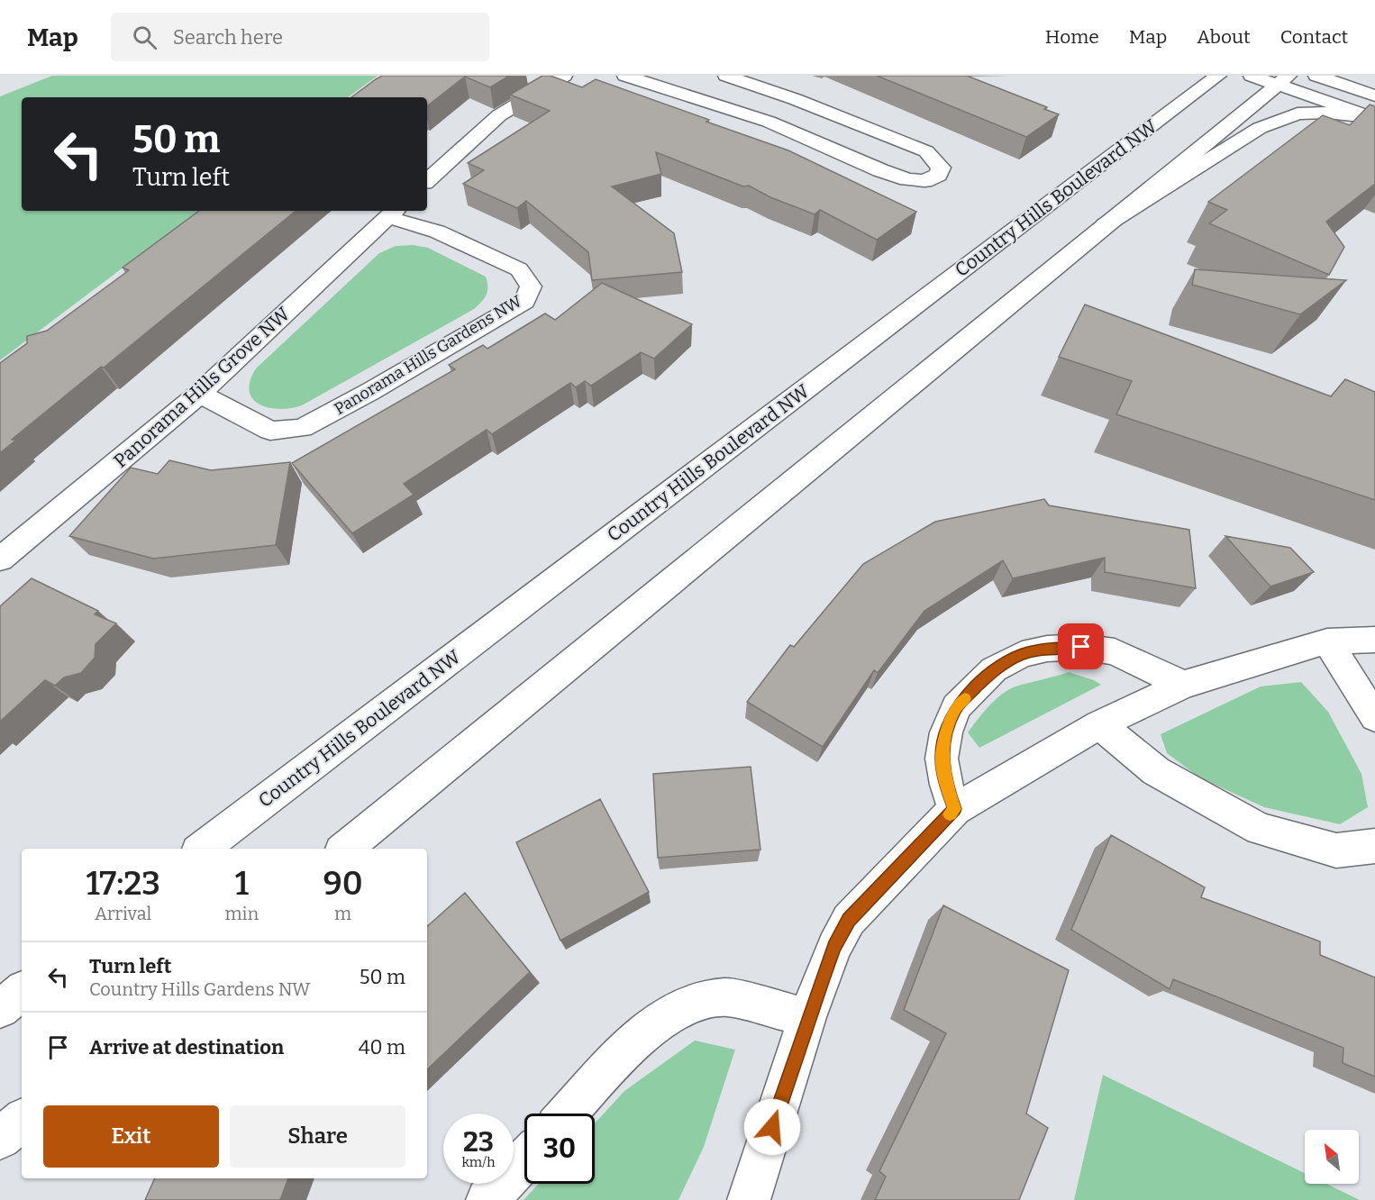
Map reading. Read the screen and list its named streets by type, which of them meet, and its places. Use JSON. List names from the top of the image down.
{
  "streets": {
    "street": ["Country Hills Boulevard NW", "Panorama Hills Gardens NW", "Panorama Hills Grove NW"]
  },
  "crossings": [
    ["Panorama Hills Gardens NW", "Panorama Hills Grove NW"]
  ],
  "north": "top left",
  "page": {
    "header": "Map",
    "search": "Search here",
    "nav": [
      "Home",
      "Map",
      "About",
      "Contact"
    ],
    "turn": ["50 m", "Turn left"],
    "eta": [
      "17:23",
      "Arrival",
      "1",
      "min",
      "90",
      "m"
    ],
    "list": [
      {
        "name": "Turn left",
        "note": "Country Hills Gardens NW",
        "value": "50 m"
      },
      {
        "name": "Arrive at destination",
        "value": "40 m"
      }
    ],
    "buttons": ["Exit", "Share"],
    "speed": "23 km/h",
    "limit": "30"
  }
}
